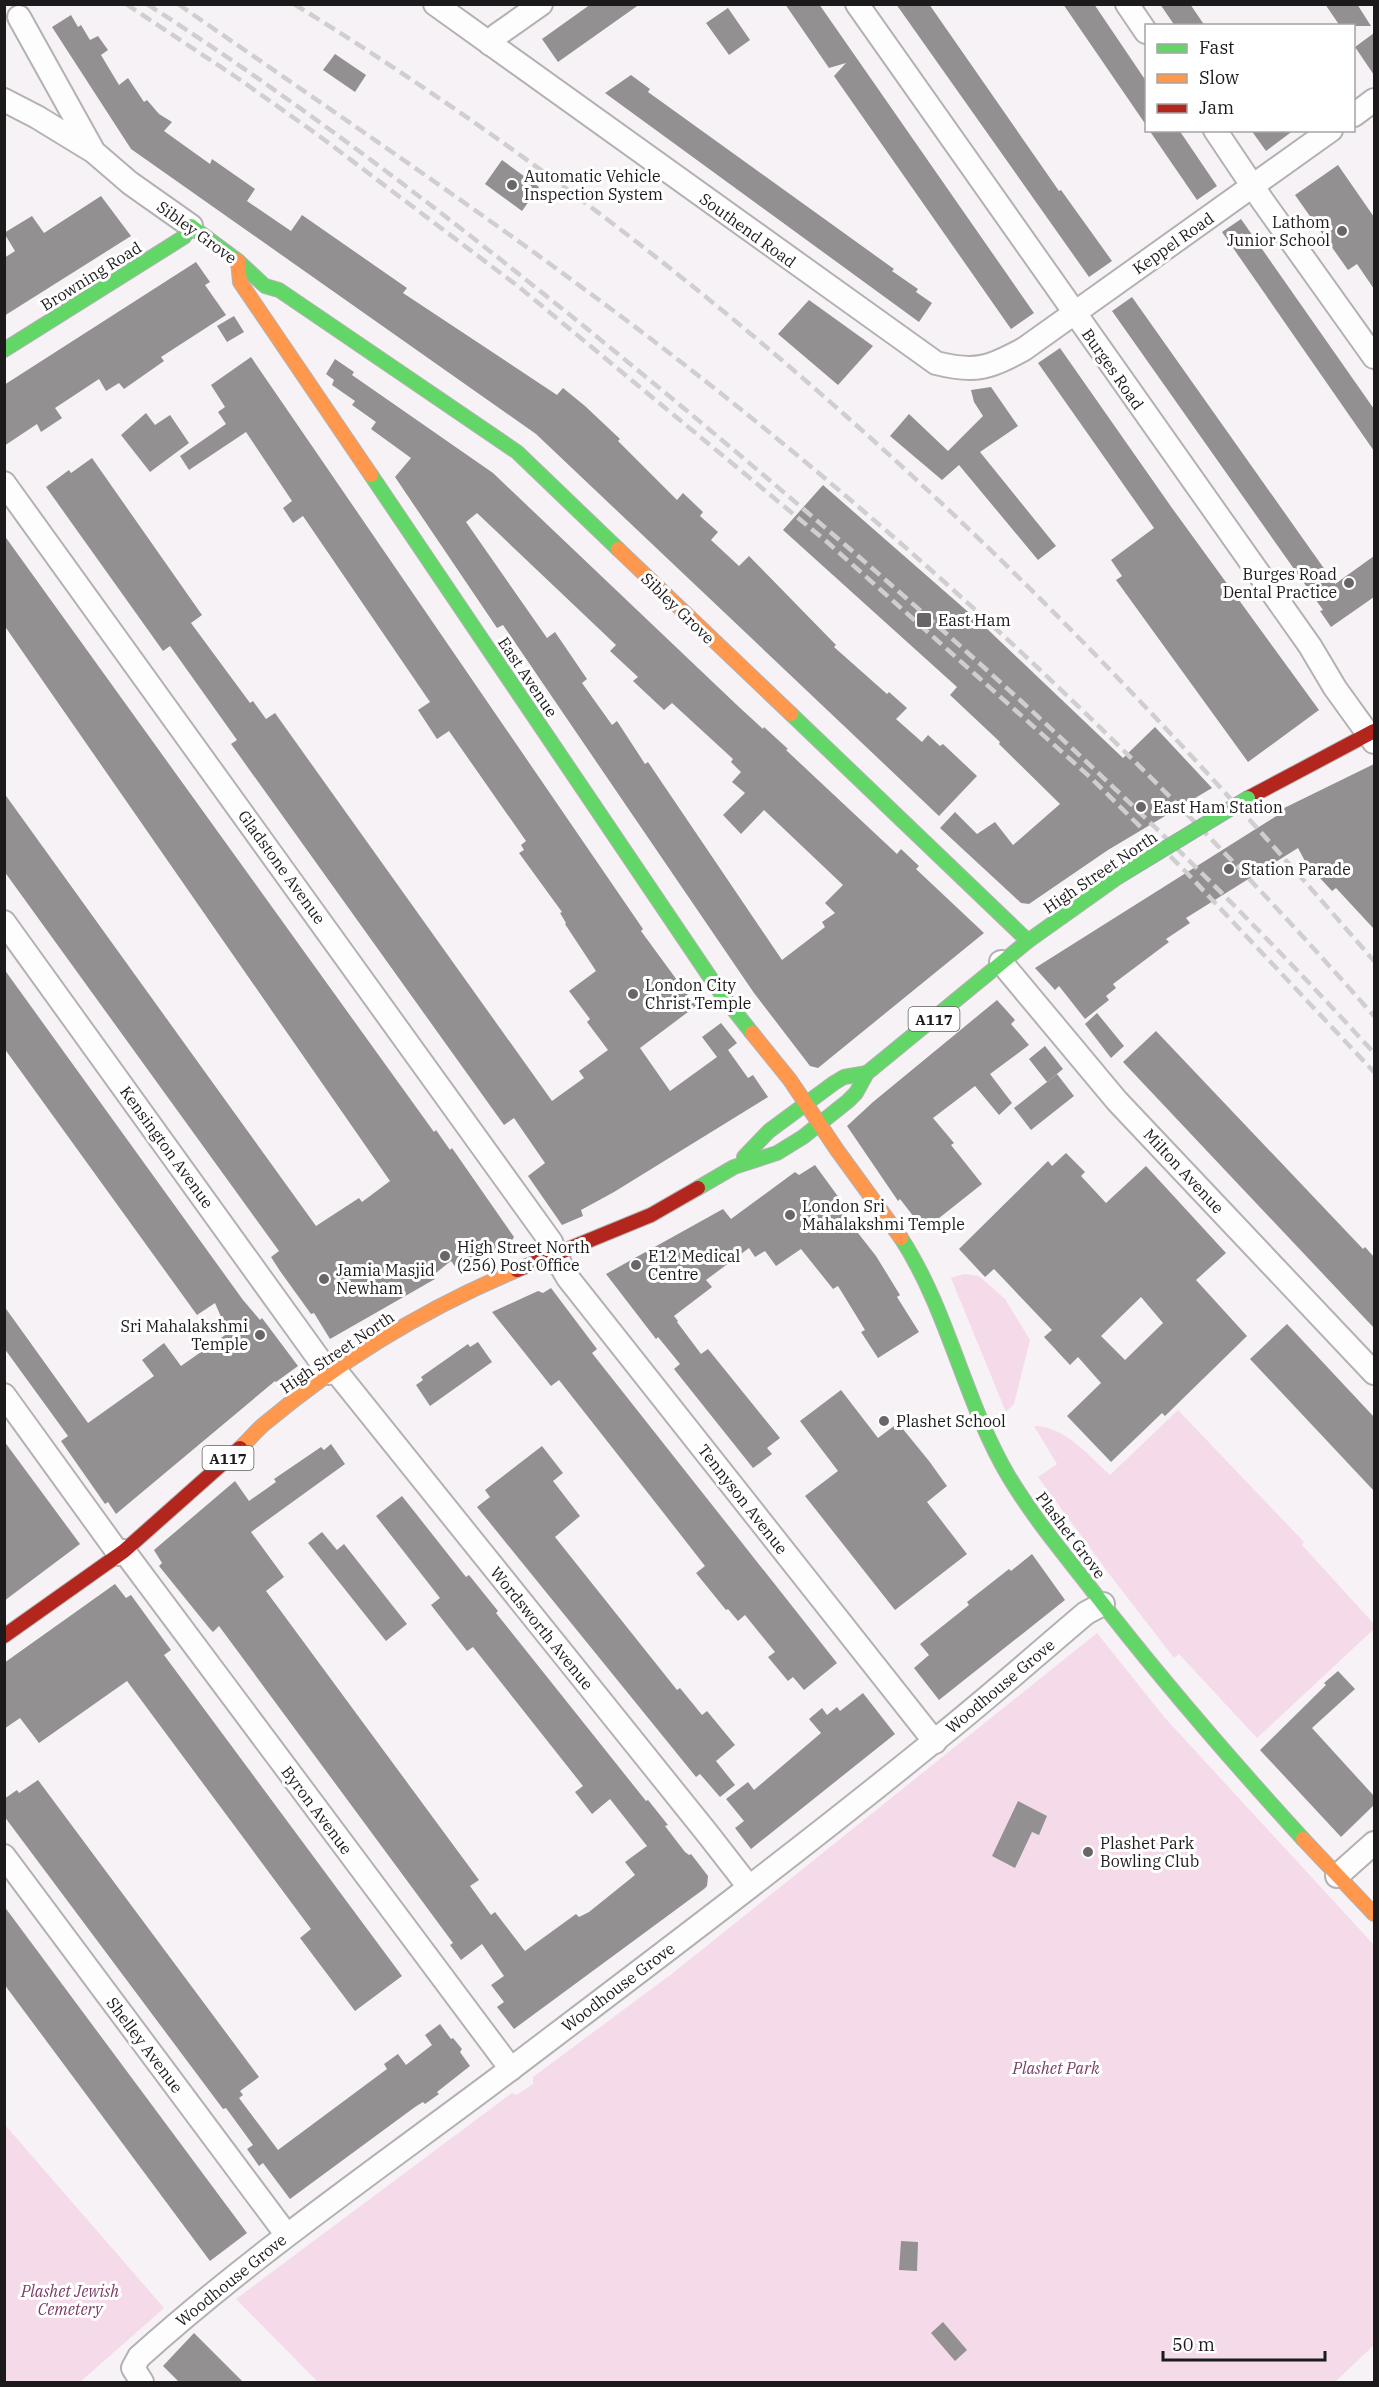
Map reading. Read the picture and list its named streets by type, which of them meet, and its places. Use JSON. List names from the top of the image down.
{
  "streets": {
    "main road": [
      "Sibley Grove",
      "Browning Road",
      "East Avenue",
      "High Street North",
      "A117",
      "Plashet Grove"
    ],
    "street": [
      "Southend Road",
      "Keppel Road",
      "Burges Road",
      "Gladstone Avenue",
      "Kensington Avenue",
      "Milton Avenue",
      "Tennyson Avenue",
      "Wordsworth Avenue",
      "Woodhouse Grove",
      "Byron Avenue",
      "Shelley Avenue"
    ]
  },
  "crossings": [
    ["Southend Road", "Keppel Road"],
    ["Southend Road", "Burges Road"],
    ["Sibley Grove", "Browning Road"],
    ["Sibley Grove", "East Avenue"],
    ["Sibley Grove", "High Street North"],
    ["Keppel Road", "Burges Road"],
    ["Burges Road", "High Street North"],
    ["East Avenue", "High Street North"],
    ["East Avenue", "Plashet Grove"],
    ["Gladstone Avenue", "High Street North"],
    ["Gladstone Avenue", "Tennyson Avenue"],
    ["High Street North", "Kensington Avenue"],
    ["High Street North", "Milton Avenue"],
    ["High Street North", "Tennyson Avenue"],
    ["High Street North", "Plashet Grove"],
    ["High Street North", "Wordsworth Avenue"],
    ["High Street North", "Byron Avenue"],
    ["Kensington Avenue", "Wordsworth Avenue"],
    ["Tennyson Avenue", "Woodhouse Grove"],
    ["Plashet Grove", "Woodhouse Grove"],
    ["Wordsworth Avenue", "Woodhouse Grove"],
    ["Woodhouse Grove", "Byron Avenue"],
    ["Woodhouse Grove", "Shelley Avenue"]
  ],
  "parks": ["Plashet Park", "Plashet Jewish Cemetery"],
  "places": {
    "other": [
      "Automatic Vehicle Inspection System",
      "Lathom Junior School",
      "Burges Road Dental Practice",
      "East Ham Station",
      "Station Parade",
      "London City Christ Temple",
      "London Sri Mahalakshmi Temple",
      "High Street North (256) Post Office",
      "E12 Medical Centre",
      "Jamia Masjid Newham",
      "Sri Mahalakshmi Temple",
      "Plashet School",
      "Plashet Park Bowling Club"
    ],
    "transit": ["East Ham"]
  },
  "legend": ["Fast", "Slow", "Jam"],
  "scale_bar": "50 m"
}
